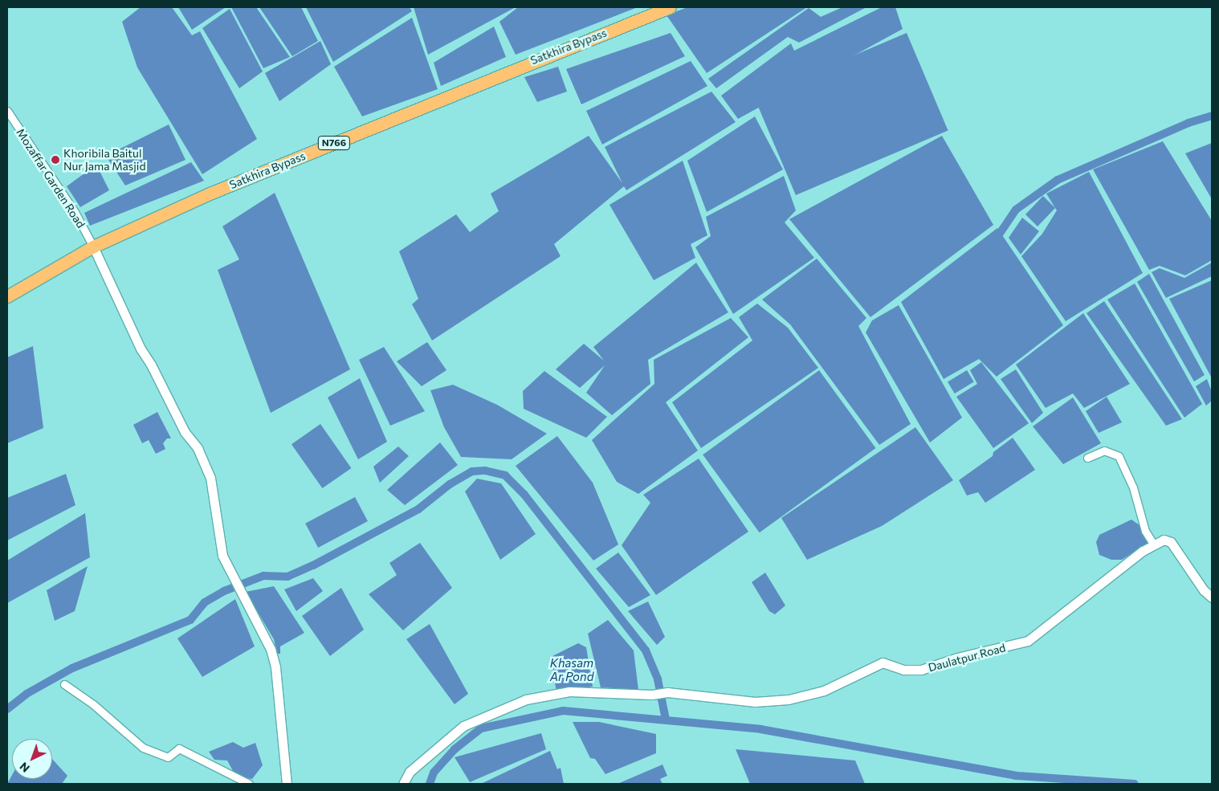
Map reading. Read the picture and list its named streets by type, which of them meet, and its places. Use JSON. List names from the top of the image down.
{
  "streets": {
    "highway": ["Satkhira Bypass", "N766"],
    "street": ["Mozaffar Garden Road", "Daulatpur Road"]
  },
  "crossings": [
    ["Satkhira Bypass", "Mozaffar Garden Road"]
  ],
  "water": ["Khasam Ar Pond"],
  "places": ["Khoribila Baitul Nur Jama Masjid"],
  "north": "bottom left"
}
